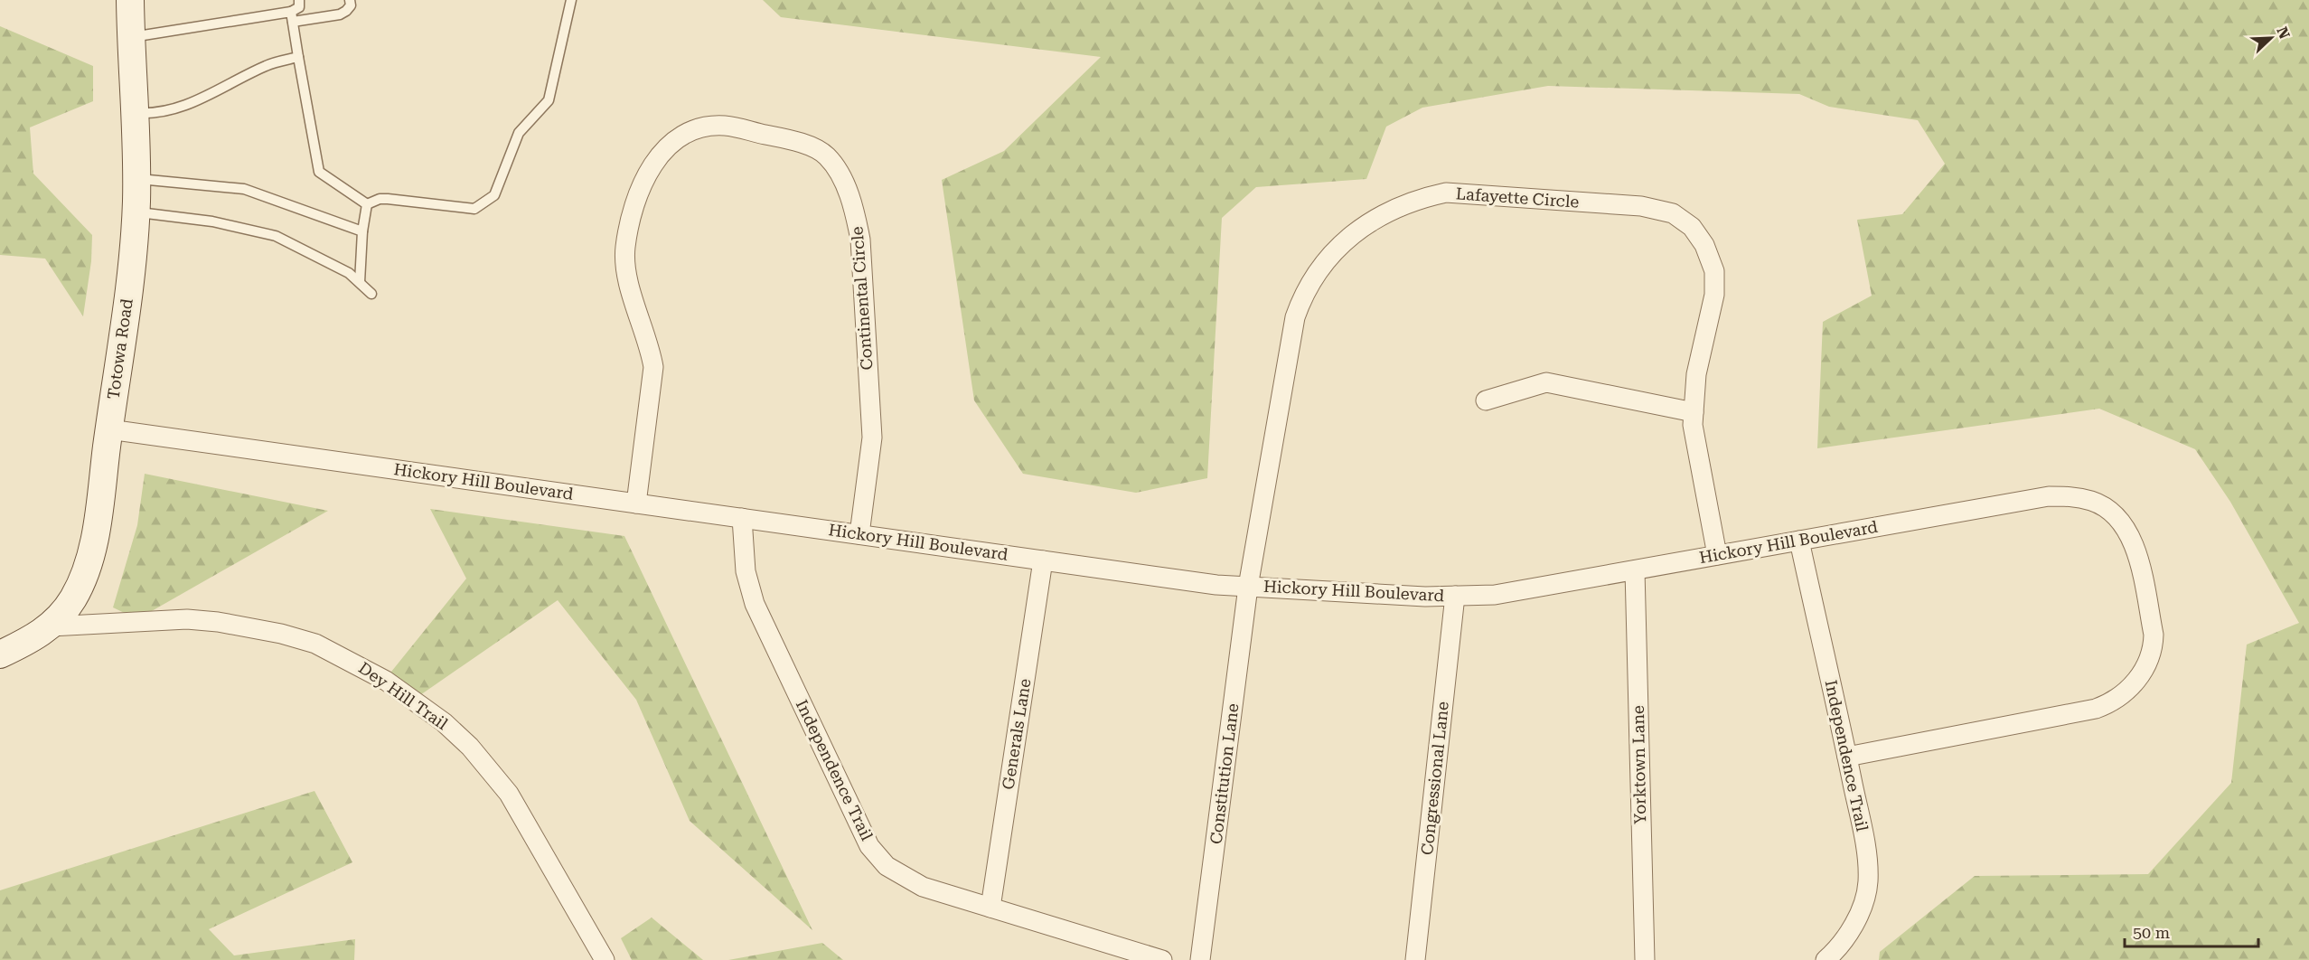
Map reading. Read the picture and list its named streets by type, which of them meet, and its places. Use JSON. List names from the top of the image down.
{
  "streets": {
    "main road": ["Totowa Road"],
    "street": [
      "Lafayette Circle",
      "Continental Circle",
      "Hickory Hill Boulevard",
      "Dey Hill Trail",
      "Generals Lane",
      "Independence Trail",
      "Yorktown Lane",
      "Constitution Lane",
      "Congressional Lane"
    ]
  },
  "crossings": [
    ["Lafayette Circle", "Hickory Hill Boulevard"],
    ["Lafayette Circle", "Constitution Lane"],
    ["Continental Circle", "Hickory Hill Boulevard"],
    ["Totowa Road", "Hickory Hill Boulevard"],
    ["Totowa Road", "Dey Hill Trail"],
    ["Hickory Hill Boulevard", "Generals Lane"],
    ["Hickory Hill Boulevard", "Independence Trail"],
    ["Hickory Hill Boulevard", "Yorktown Lane"],
    ["Hickory Hill Boulevard", "Constitution Lane"],
    ["Hickory Hill Boulevard", "Congressional Lane"],
    ["Generals Lane", "Independence Trail"]
  ],
  "scale_bar": "50 m",
  "north": "top right"
}
